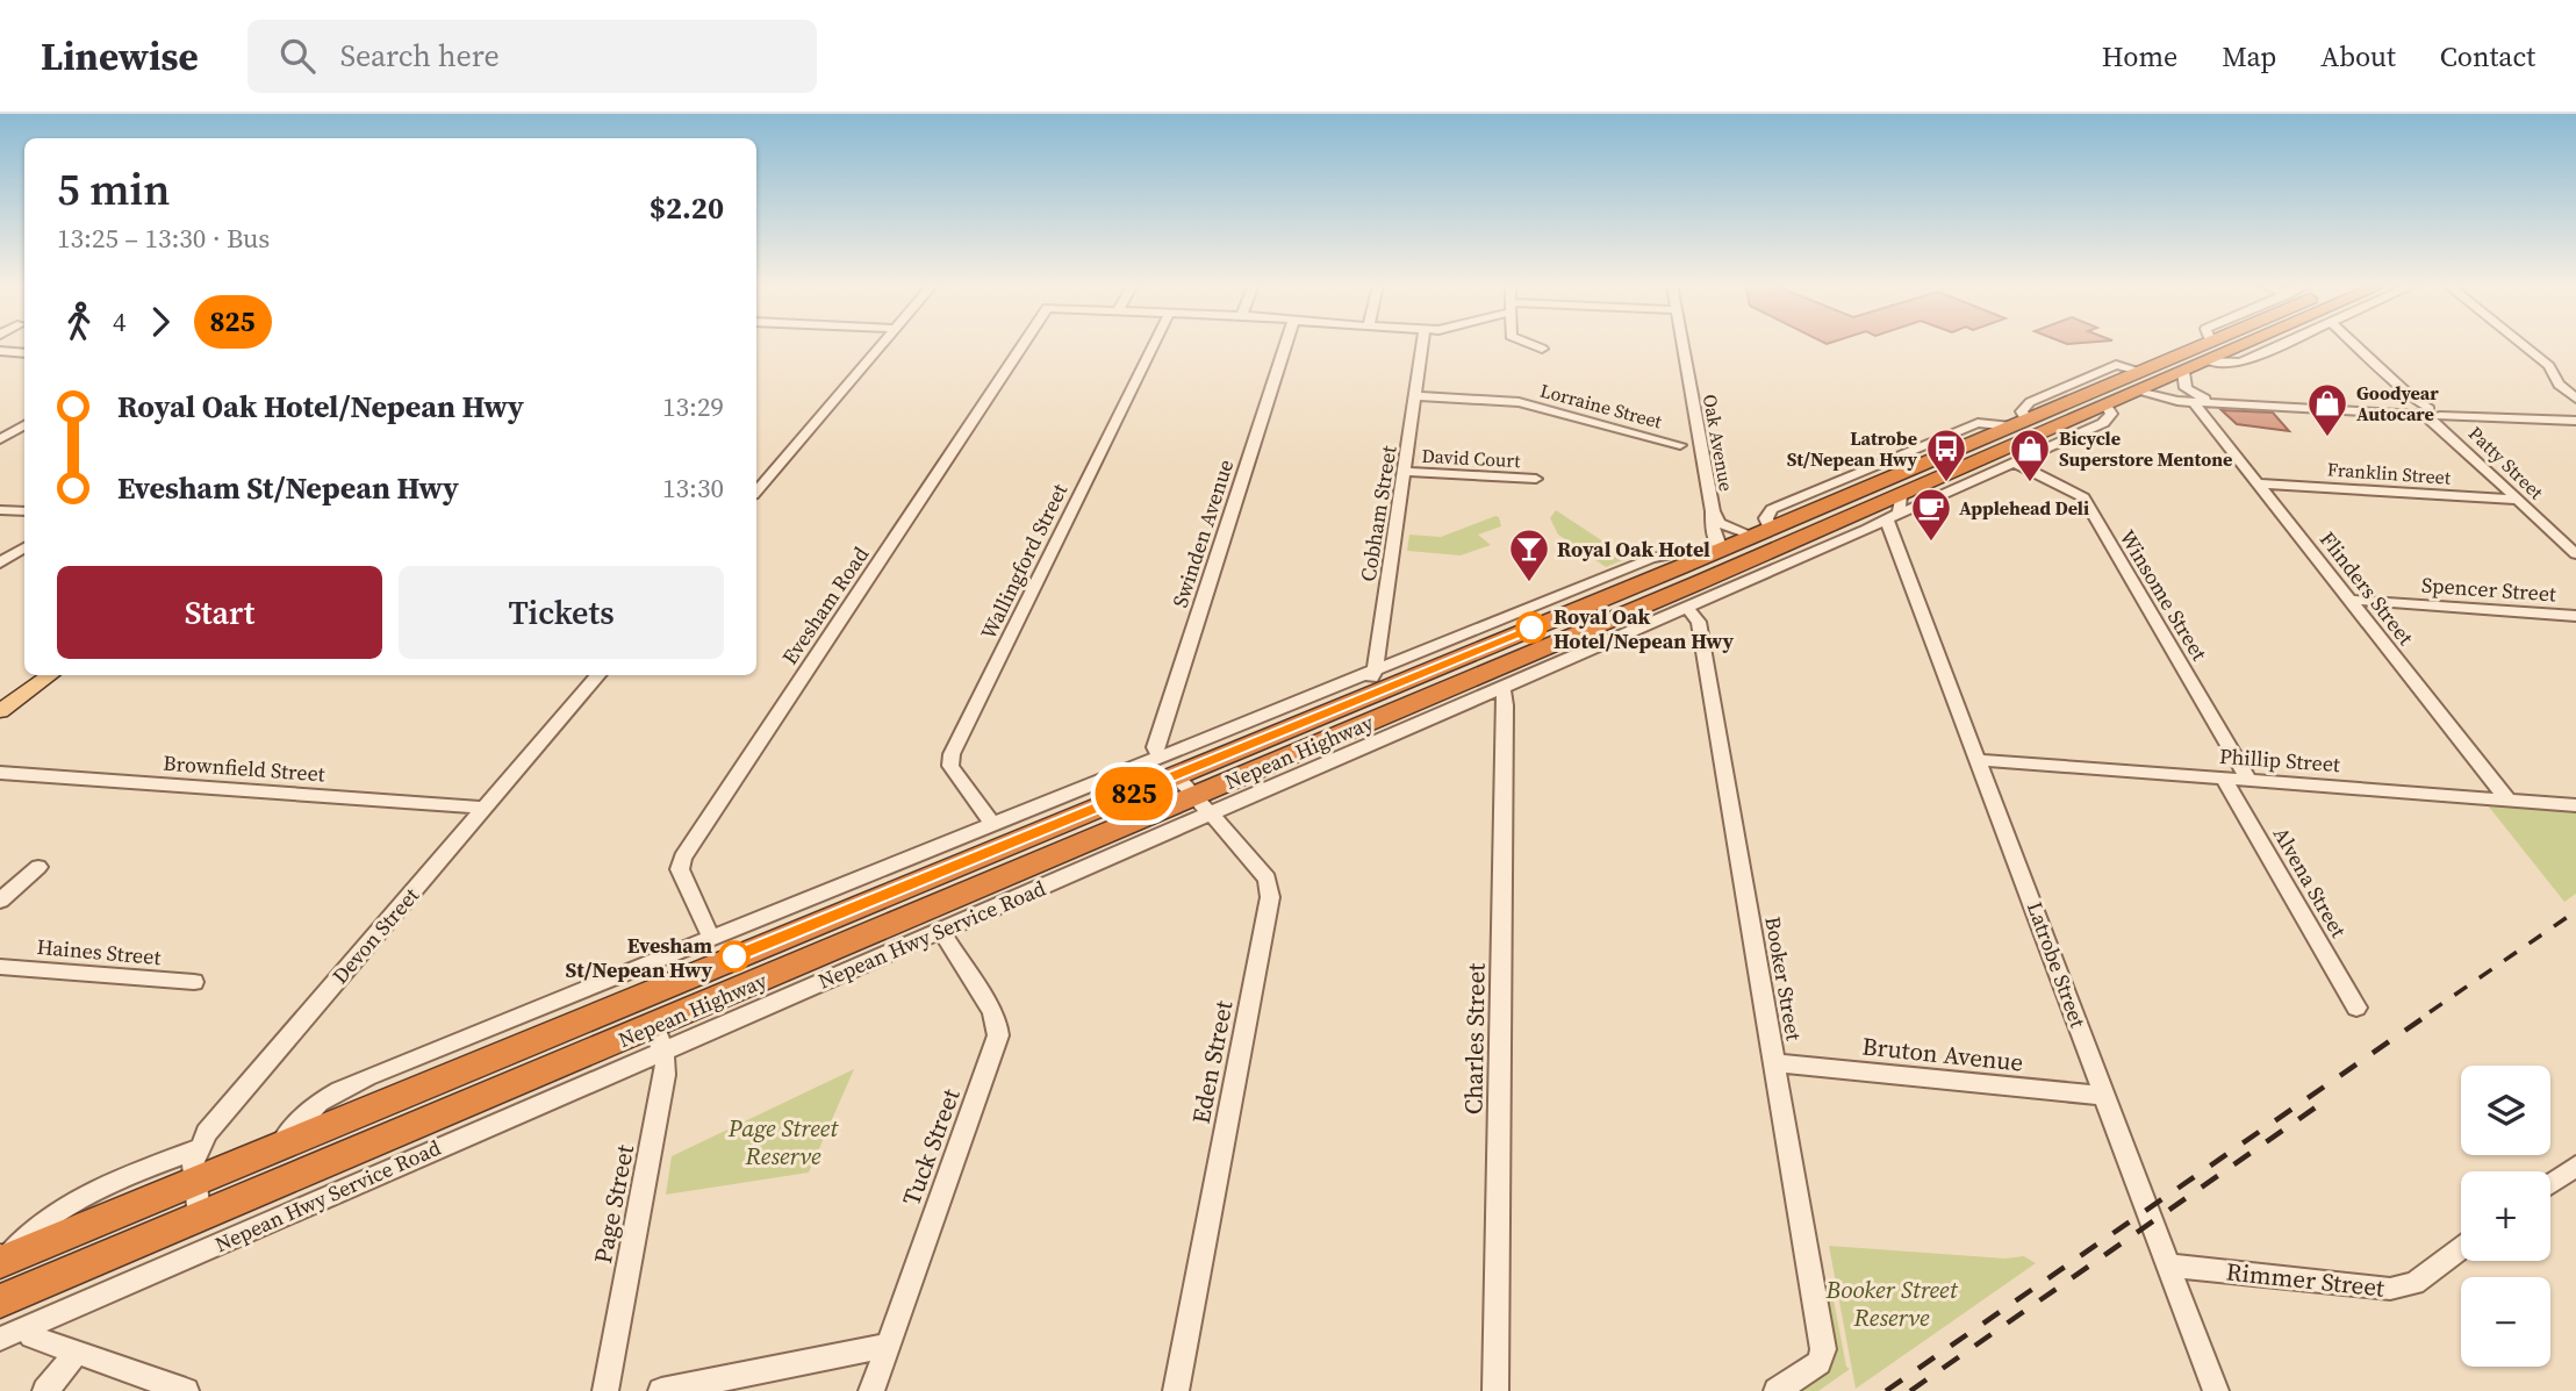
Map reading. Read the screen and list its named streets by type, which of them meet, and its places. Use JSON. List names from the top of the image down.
{
  "streets": {
    "highway": ["Nepean Highway"],
    "street": [
      "Lorraine Street",
      "Oak Avenue",
      "David Court",
      "Patty Street",
      "Franklin Street",
      "Cobham Street",
      "Swinden Avenue",
      "Wallingford Street",
      "Flinders Street",
      "Spencer Street",
      "Winsome Street",
      "Evesham Road",
      "Phillip Street",
      "Brownfield Street",
      "Alvena Street",
      "Nepean Hwy Service Road",
      "Devon Street",
      "Haines Street",
      "Latrobe Street",
      "Booker Street",
      "Charles Street",
      "Bruton Avenue",
      "Eden Street",
      "Tuck Street",
      "Page Street",
      "Rimmer Street"
    ]
  },
  "crossings": [
    ["Lorraine Street", "Cobham Street"],
    ["Oak Avenue", "Nepean Highway"],
    ["Oak Avenue", "Nepean Hwy Service Road"],
    ["David Court", "Cobham Street"],
    ["Patty Street", "Franklin Street"],
    ["Franklin Street", "Flinders Street"],
    ["Cobham Street", "Nepean Highway"],
    ["Cobham Street", "Nepean Hwy Service Road"],
    ["Swinden Avenue", "Nepean Highway"],
    ["Swinden Avenue", "Nepean Hwy Service Road"],
    ["Swinden Avenue", "Eden Street"],
    ["Wallingford Street", "Nepean Hwy Service Road"],
    ["Flinders Street", "Spencer Street"],
    ["Flinders Street", "Phillip Street"],
    ["Winsome Street", "Nepean Highway"],
    ["Winsome Street", "Phillip Street"],
    ["Winsome Street", "Nepean Hwy Service Road"],
    ["Evesham Road", "Nepean Hwy Service Road"],
    ["Nepean Highway", "Nepean Hwy Service Road"],
    ["Nepean Highway", "Devon Street"],
    ["Nepean Highway", "Eden Street"],
    ["Nepean Highway", "Page Street"],
    ["Phillip Street", "Alvena Street"],
    ["Phillip Street", "Latrobe Street"],
    ["Brownfield Street", "Devon Street"],
    ["Nepean Hwy Service Road", "Latrobe Street"],
    ["Nepean Hwy Service Road", "Booker Street"],
    ["Nepean Hwy Service Road", "Charles Street"],
    ["Nepean Hwy Service Road", "Eden Street"],
    ["Nepean Hwy Service Road", "Tuck Street"],
    ["Nepean Hwy Service Road", "Page Street"],
    ["Latrobe Street", "Bruton Avenue"],
    ["Latrobe Street", "Rimmer Street"],
    ["Booker Street", "Bruton Avenue"]
  ],
  "parks": ["Page Street Reserve", "Booker Street Reserve"],
  "places": {
    "shop": ["Goodyear Autocare", "Bicycle Superstore Mentone"],
    "bus stop": ["Latrobe St/Nepean Hwy"],
    "cafe": ["Applehead Deli"],
    "bar": ["Royal Oak Hotel"],
    "other": ["Royal Oak Hotel/Nepean Hwy", "Evesham St/Nepean Hwy"]
  },
  "lines": ["bus line 825"],
  "page": {
    "header": "Linewise",
    "search": "Search here",
    "nav": [
      "Home",
      "Map",
      "About",
      "Contact"
    ],
    "on_map": "825",
    "heading": ["5 min", "13:25 – 13:30 · Bus", "$2.20"],
    "legs": ["4", "825"],
    "list": [
      {
        "name": "Royal Oak Hotel/Nepean Hwy",
        "value": "13:29"
      },
      {
        "name": "Evesham St/Nepean Hwy",
        "value": "13:30"
      }
    ],
    "buttons": ["Start", "Tickets"],
    "map_buttons": ["+", "−"]
  }
}
